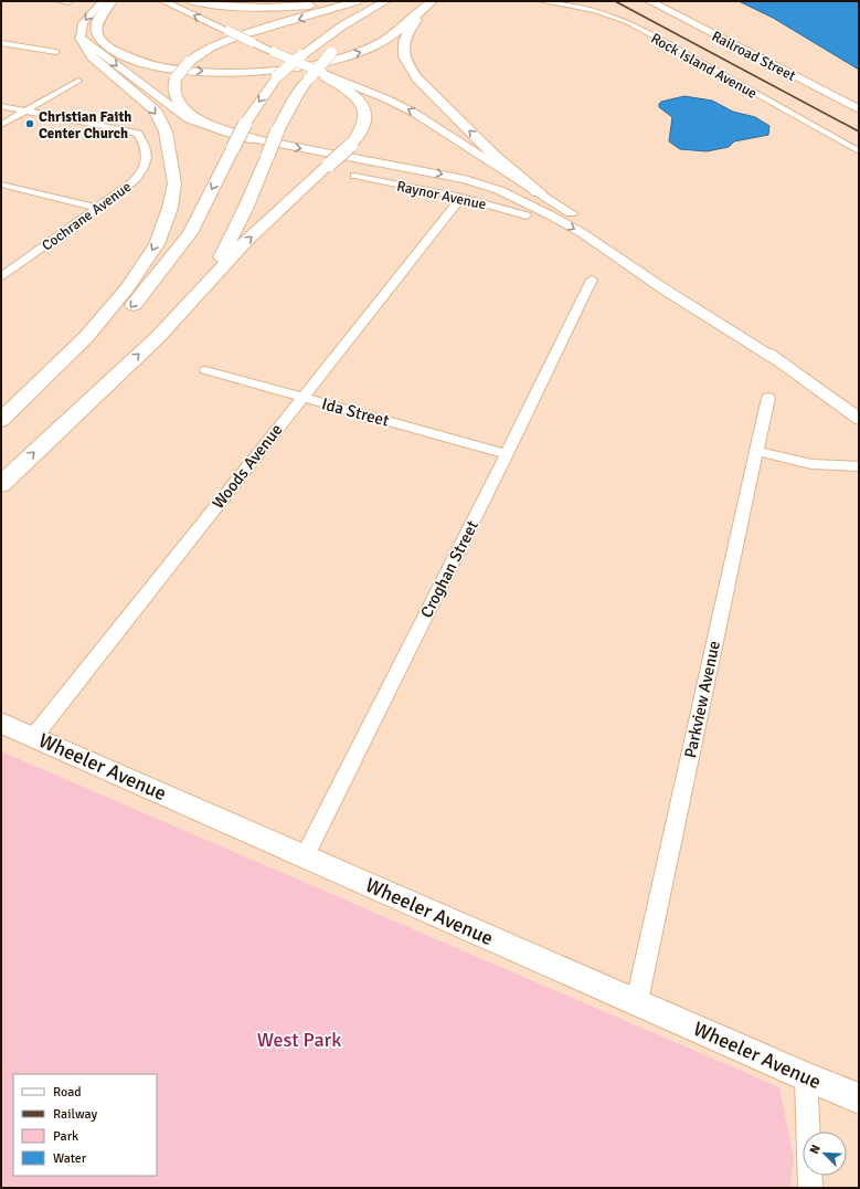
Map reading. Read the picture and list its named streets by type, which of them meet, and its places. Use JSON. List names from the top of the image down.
{
  "streets": {
    "main road": ["Railroad Street"],
    "street": [
      "Rock Island Avenue",
      "Raynor Avenue",
      "Cochrane Avenue",
      "Ida Street",
      "Woods Avenue",
      "Croghan Street",
      "Parkview Avenue",
      "Wheeler Avenue"
    ]
  },
  "crossings": [
    ["Raynor Avenue", "Woods Avenue"],
    ["Ida Street", "Woods Avenue"],
    ["Ida Street", "Croghan Street"],
    ["Woods Avenue", "Wheeler Avenue"],
    ["Croghan Street", "Wheeler Avenue"],
    ["Parkview Avenue", "Wheeler Avenue"]
  ],
  "parks": ["West Park"],
  "places": ["Christian Faith Center Church"],
  "legend": [
    "Road",
    "Railway",
    "Park",
    "Water"
  ],
  "north": "top left"
}
